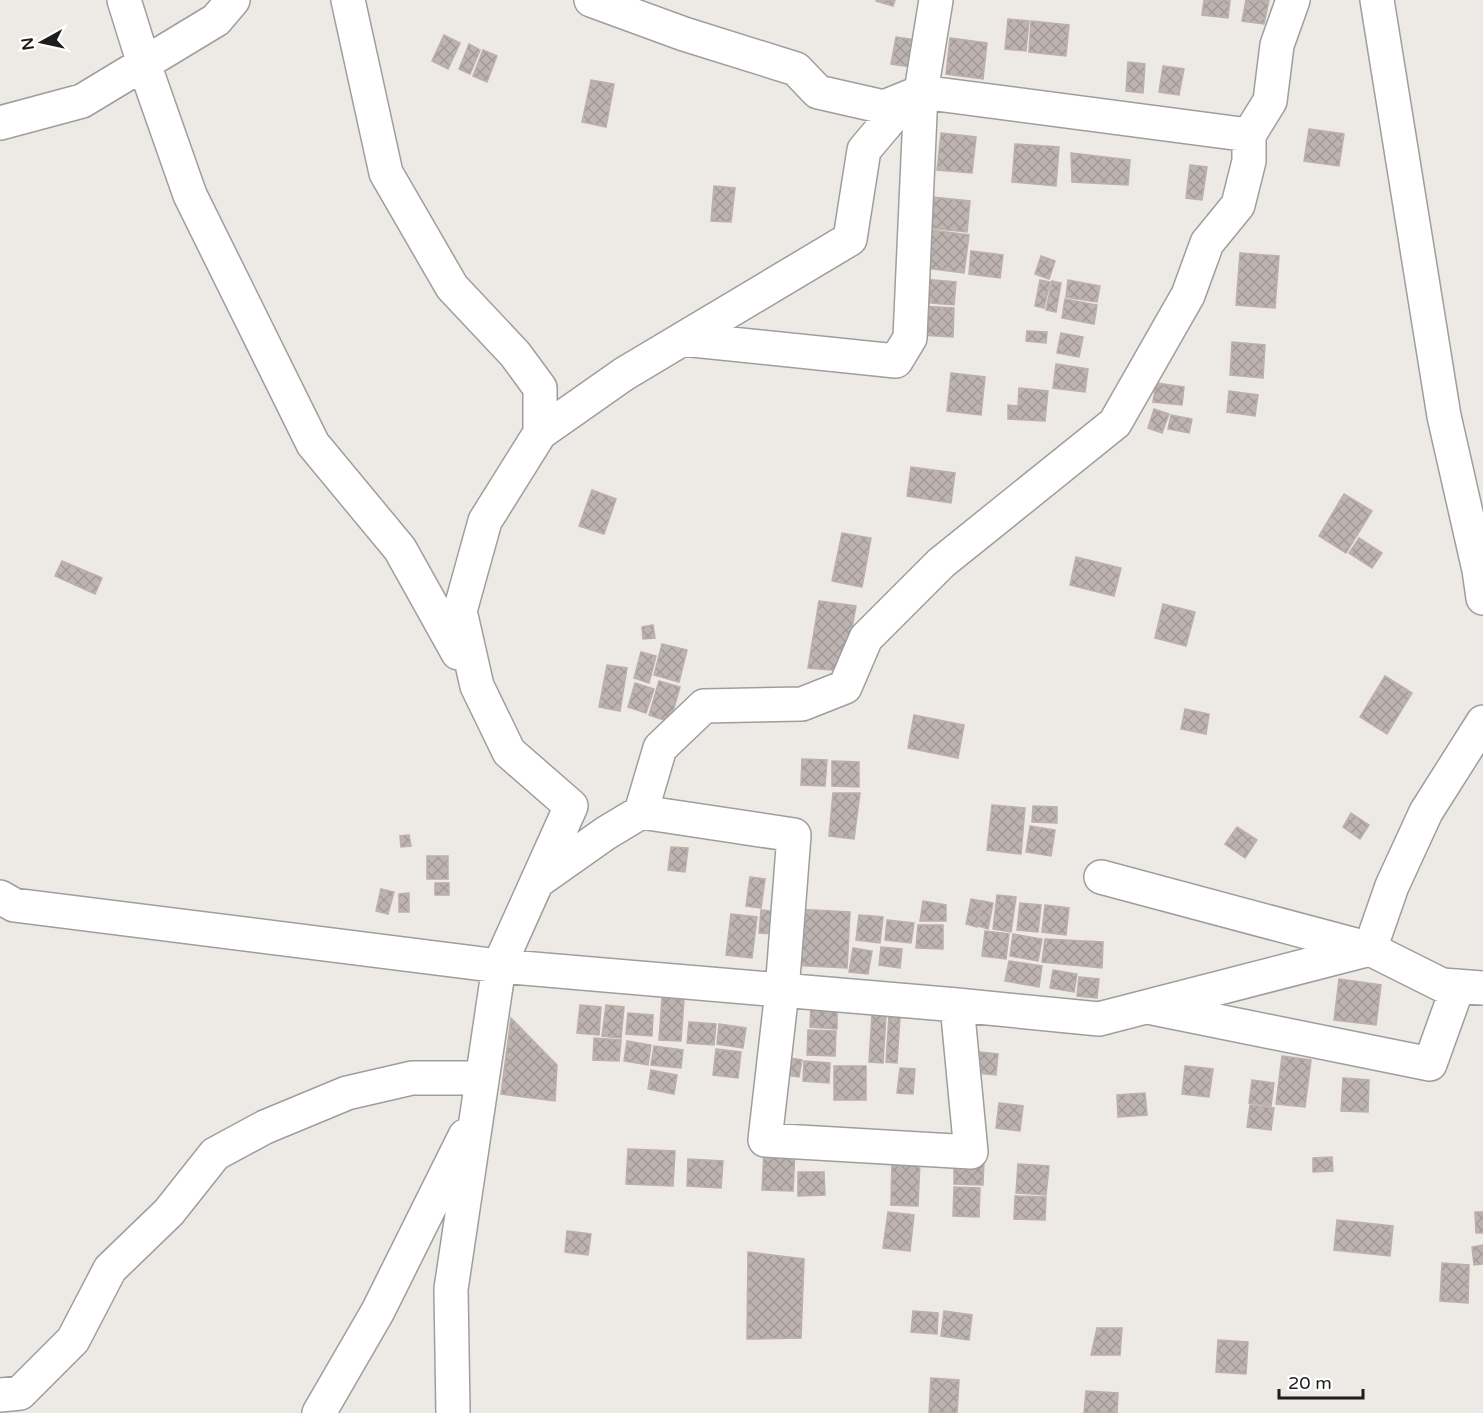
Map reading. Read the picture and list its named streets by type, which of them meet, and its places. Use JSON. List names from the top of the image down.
{
  "scale_bar": "20 m",
  "north": "left"
}
